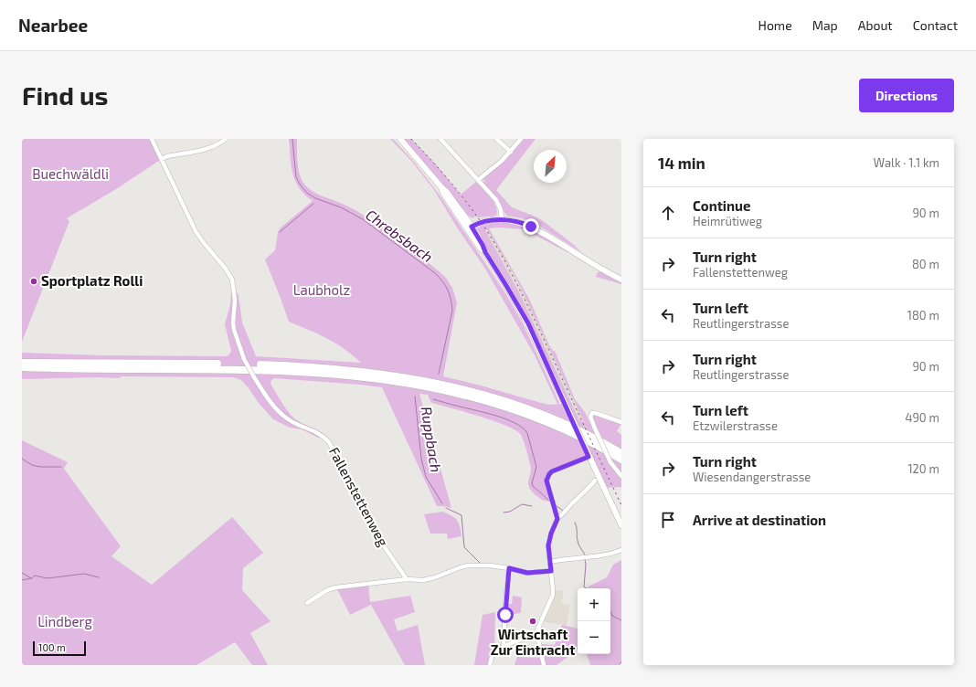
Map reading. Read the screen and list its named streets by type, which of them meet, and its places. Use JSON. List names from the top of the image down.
{
  "streets": {
    "street": ["Fallenstettenweg"]
  },
  "water": ["Chrebsbach", "Ruppbach"],
  "parks": ["Buechwäldli", "Laubholz", "Lindberg"],
  "places": ["Sportplatz Rolli", "Wirtschaft Zur Eintracht"],
  "scale_bar": "100 m",
  "north": "top right",
  "page": {
    "header": "Nearbee",
    "nav": [
      "Home",
      "Map",
      "About",
      "Contact"
    ],
    "buttons": "Directions",
    "title": "Find us",
    "heading": ["14 min", "Walk · 1.1 km"],
    "list": [
      ["Continue", "Heimrütiweg", "90 m"],
      ["Turn right", "Fallenstettenweg", "80 m"],
      ["Turn left", "Reutlingerstrasse", "180 m"],
      ["Turn right", "Reutlingerstrasse", "90 m"],
      ["Turn left", "Etzwilerstrasse", "490 m"],
      ["Turn right", "Wiesendangerstrasse", "120 m"],
      "Arrive at destination"
    ],
    "map_buttons": ["+", "−"],
    "scale": "100 m"
  }
}
